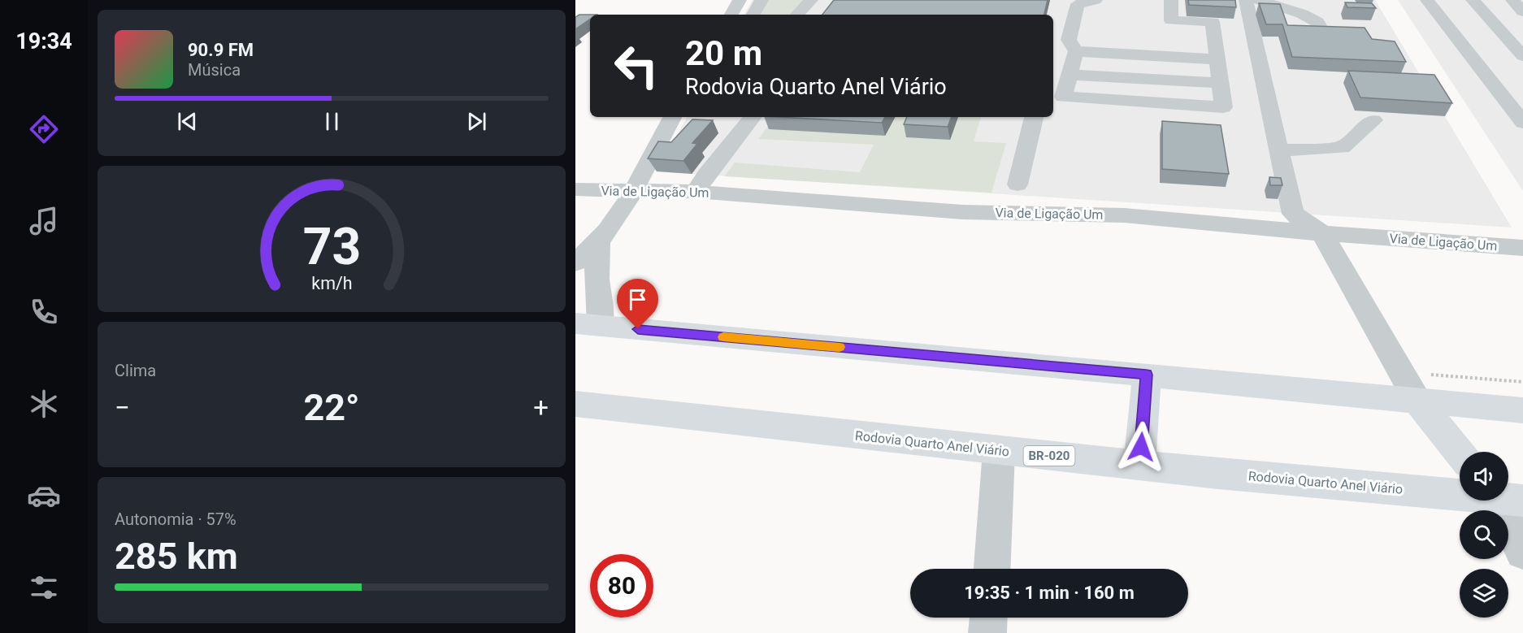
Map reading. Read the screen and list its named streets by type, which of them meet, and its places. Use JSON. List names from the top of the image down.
{
  "streets": {
    "highway": ["Rodovia Quarto Anel Viário", "BR-020"],
    "street": ["Via de Ligação Um"]
  },
  "page": {
    "tabs": "19:34",
    "turn": ["20 m", "Rodovia Quarto Anel Viário"],
    "song": ["90.9 FM", "Música"],
    "tile": [
      "Clima",
      ["Autonomia · 57%", "285 km"]
    ],
    "heat": ["−", "22°", "+"],
    "limit": "80",
    "trip": "19:35 · 1 min · 160 m",
    "gauge": ["73", "km/h"]
  }
}
